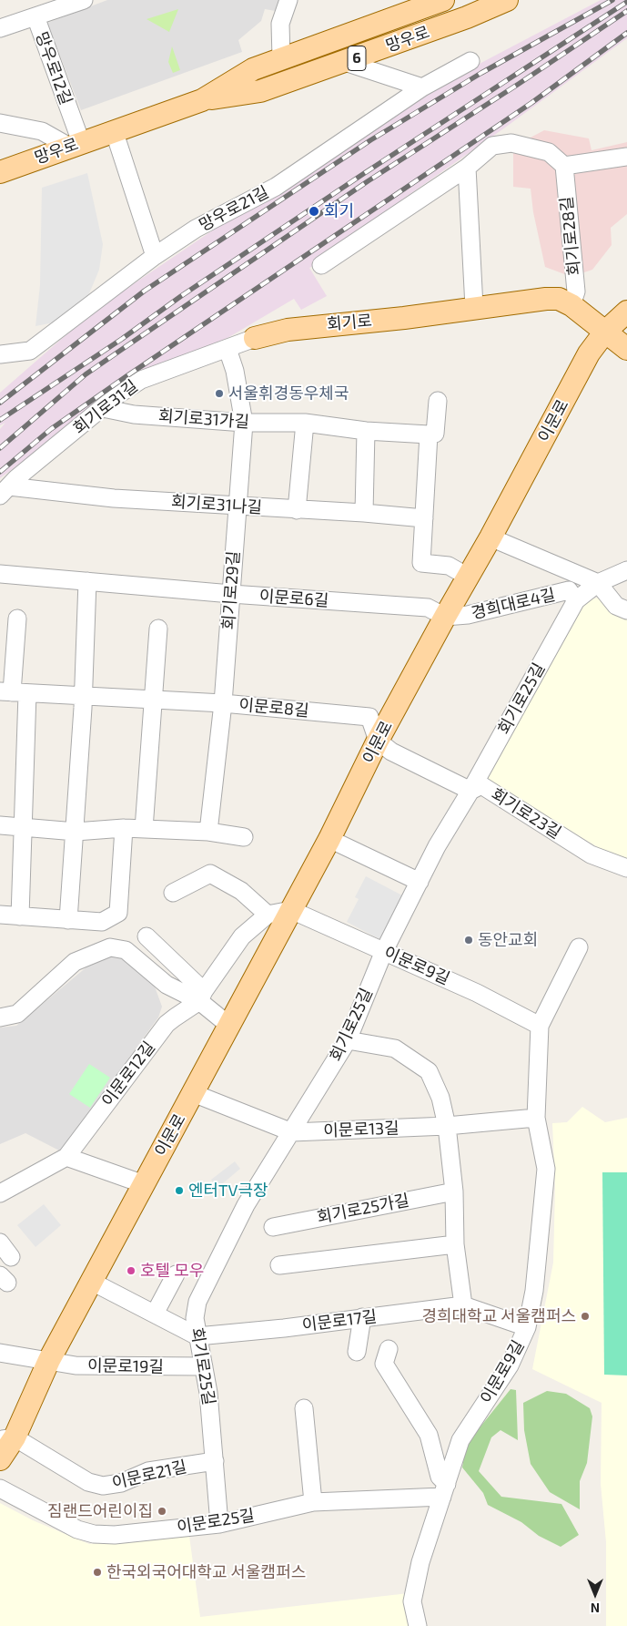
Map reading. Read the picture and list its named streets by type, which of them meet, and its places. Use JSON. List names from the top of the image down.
{
  "streets": {
    "main road": [
      "망우로",
      "6",
      "회기로",
      "이문로"
    ],
    "street": [
      "망우로12길",
      "망우로21길",
      "회기로28길",
      "회기로31길",
      "회기로31가길",
      "회기로31나길",
      "회기로29길",
      "이문로6길",
      "경희대로4길",
      "회기로25길",
      "이문로8길",
      "회기로23길",
      "이문로9길",
      "이문로12길",
      "이문로13길",
      "회기로25가길",
      "이문로17길",
      "이문로19길",
      "이문로21길",
      "이문로25길"
    ]
  },
  "crossings": [
    ["망우로", "망우로12길"],
    ["회기로28길", "회기로"],
    ["회기로", "회기로31길"],
    ["회기로", "이문로"],
    ["회기로", "회기로29길"],
    ["회기로31길", "회기로31가길"],
    ["회기로31길", "회기로31나길"],
    ["회기로31길", "회기로29길"],
    ["회기로31가길", "회기로29길"],
    ["이문로", "이문로6길"],
    ["이문로", "경희대로4길"],
    ["이문로", "이문로8길"],
    ["이문로", "회기로23길"],
    ["이문로", "이문로9길"],
    ["이문로", "이문로13길"],
    ["이문로", "이문로19길"],
    ["이문로", "이문로21길"],
    ["회기로31나길", "회기로29길"],
    ["회기로29길", "이문로6길"],
    ["회기로29길", "이문로8길"],
    ["이문로6길", "경희대로4길"],
    ["경희대로4길", "회기로25길"],
    ["회기로25길", "회기로23길"],
    ["회기로25길", "이문로9길"],
    ["회기로25길", "이문로13길"],
    ["회기로25길", "이문로17길"],
    ["회기로25길", "이문로19길"],
    ["회기로25길", "이문로21길"],
    ["회기로25길", "이문로25길"],
    ["이문로8길", "회기로23길"],
    ["이문로9길", "이문로13길"],
    ["이문로9길", "이문로17길"],
    ["이문로9길", "이문로25길"]
  ],
  "places": [
    "회기",
    "서울휘경동우체국",
    "동안교회",
    "엔터TV극장",
    "호텔 모우",
    "경희대학교 서울캠퍼스",
    "짐랜드어린이집",
    "한국외국어대학교 서울캠퍼스"
  ],
  "north": "bottom"
}
